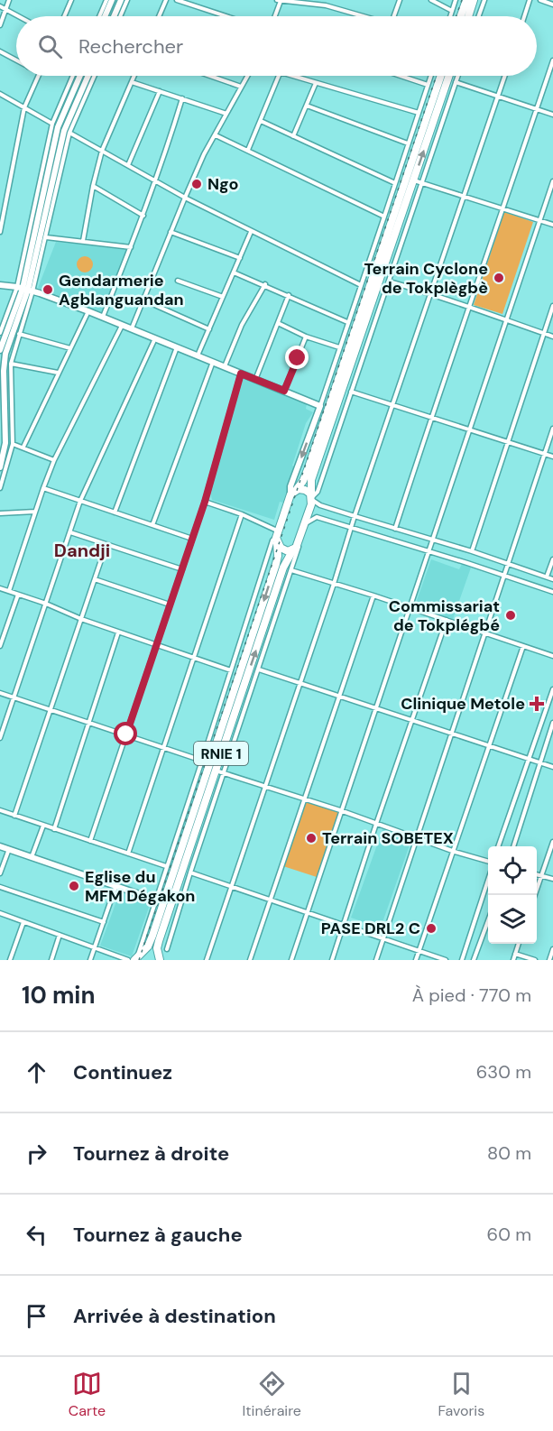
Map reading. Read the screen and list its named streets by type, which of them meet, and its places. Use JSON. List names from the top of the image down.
{
  "streets": {
    "highway": ["RNIE 1"]
  },
  "districts": ["Dandji"],
  "places": {
    "other": [
      "Ngo",
      "Terrain Cyclone de Tokplègbè",
      "Gendarmerie Agblanguandan",
      "Commissariat de Tokplégbé",
      "Terrain SOBETEX",
      "Eglise du MFM Dégakon",
      "PASE DRL2 C"
    ],
    "health": ["Clinique Metole"]
  },
  "page": {
    "search": "Rechercher",
    "heading": ["10 min", "À pied · 770 m"],
    "list": [
      ["Continuez", "630 m"],
      ["Tournez à droite", "80 m"],
      ["Tournez à gauche", "60 m"],
      "Arrivée à destination"
    ],
    "nav": ["Carte", "Itinéraire", "Favoris"]
  }
}
